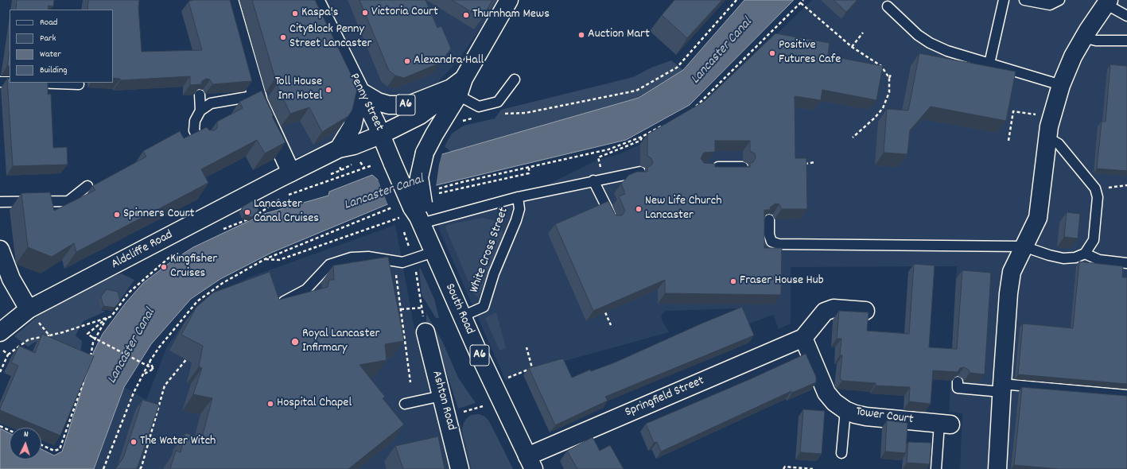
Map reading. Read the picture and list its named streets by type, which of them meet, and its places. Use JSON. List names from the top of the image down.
{
  "streets": {
    "street": [
      "Penny Street",
      "A6",
      "Aldcliffe Road",
      "South Road",
      "Springfield Street",
      "Ashton Road",
      "Tower Court"
    ],
    "lane": ["White Cross Street"]
  },
  "crossings": [
    ["Penny Street", "A6"],
    ["Penny Street", "Aldcliffe Road"],
    ["Penny Street", "White Cross Street"],
    ["Penny Street", "South Road"],
    ["A6", "Aldcliffe Road"],
    ["A6", "White Cross Street"],
    ["A6", "South Road"],
    ["White Cross Street", "South Road"],
    ["South Road", "Springfield Street"],
    ["Springfield Street", "Tower Court"]
  ],
  "water": ["Lancaster Canal"],
  "places": [
    "Victoria Court",
    "Kaspa's",
    "Thurnham Mews",
    "Auction Mart",
    "CityBlock Penny Street Lancaster",
    "Positive Futures Cafe",
    "Alexandra Hall",
    "Toll House Inn Hotel",
    "New Life Church Lancaster",
    "Lancaster Canal Cruises",
    "Spinners Court",
    "Kingfisher Cruises",
    "Fraser House Hub",
    "Royal Lancaster Infirmary",
    "Hospital Chapel",
    "The Water Witch"
  ],
  "legend": [
    "Road",
    "Park",
    "Water",
    "Building"
  ],
  "north": "top"
}
